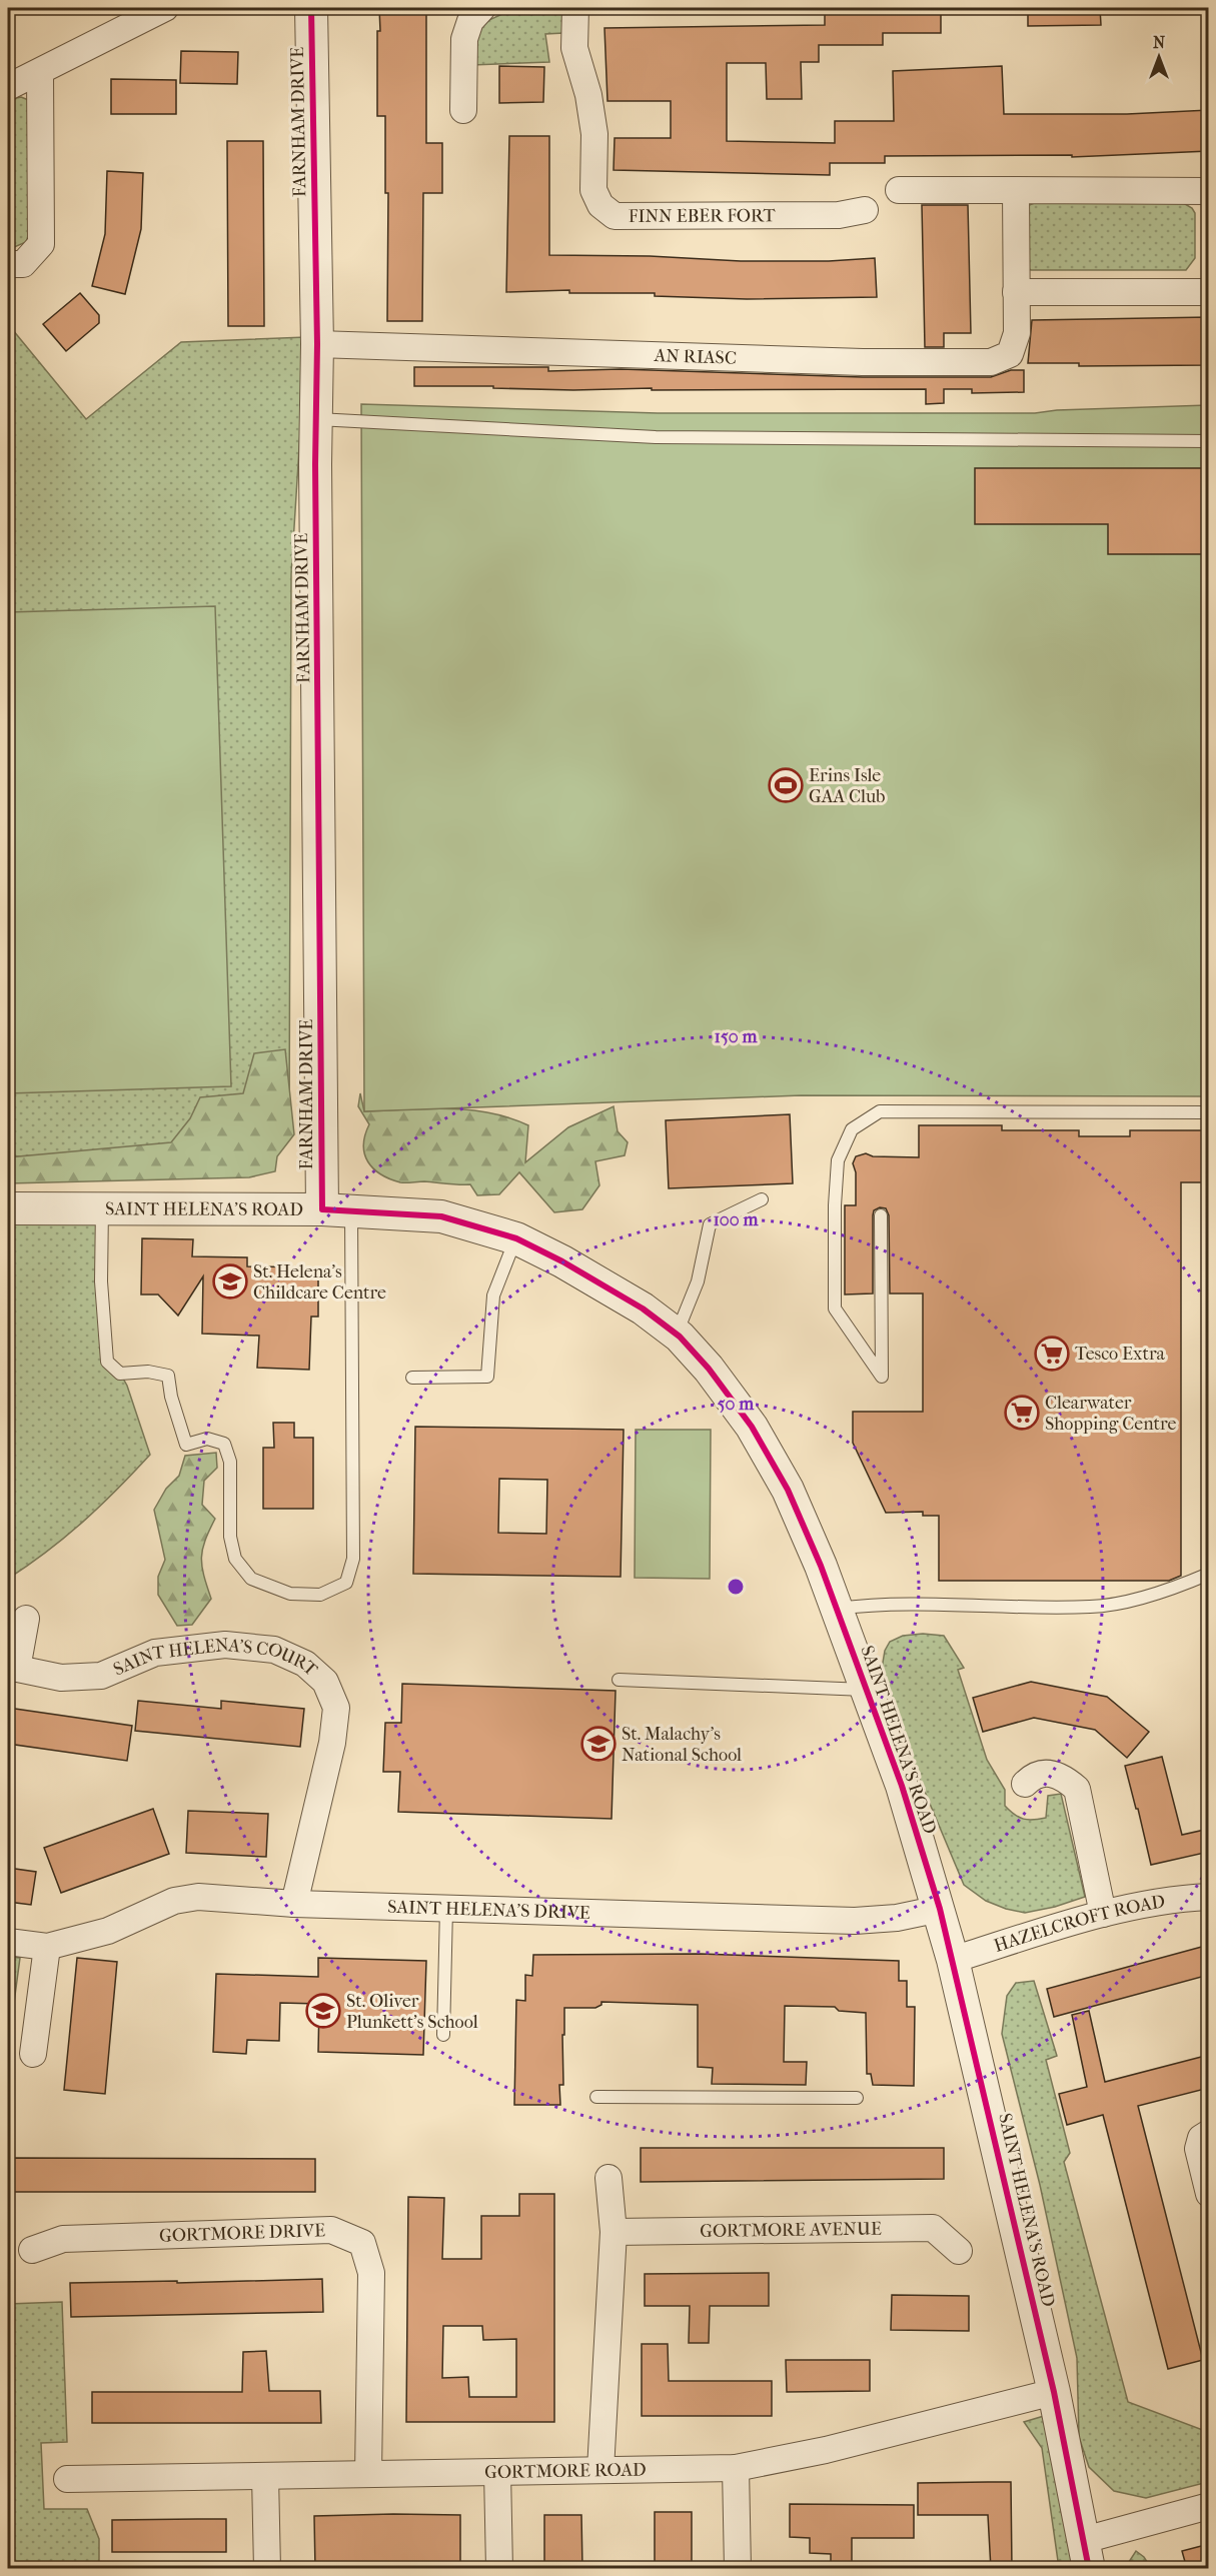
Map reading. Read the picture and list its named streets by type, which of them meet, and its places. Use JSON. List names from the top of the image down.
{
  "streets": {
    "street": [
      "FARNHAM DRIVE",
      "FINN EBER FORT",
      "AN RIASC",
      "SAINT HELENA'S ROAD",
      "SAINT HELENA'S COURT",
      "SAINT HELENA'S DRIVE",
      "HAZELCROFT ROAD",
      "GORTMORE AVENUE",
      "GORTMORE DRIVE",
      "GORTMORE ROAD"
    ]
  },
  "crossings": [
    ["FARNHAM DRIVE", "AN RIASC"],
    ["FARNHAM DRIVE", "SAINT HELENA'S ROAD"],
    ["SAINT HELENA'S ROAD", "SAINT HELENA'S DRIVE"],
    ["SAINT HELENA'S ROAD", "HAZELCROFT ROAD"],
    ["SAINT HELENA'S ROAD", "GORTMORE ROAD"],
    ["SAINT HELENA'S COURT", "SAINT HELENA'S DRIVE"],
    ["GORTMORE DRIVE", "GORTMORE ROAD"]
  ],
  "places": {
    "sports": ["Erins Isle GAA Club"],
    "school or university": ["St. Helena's Childcare Centre", "St. Malachy's National School", "St. Oliver Plunkett's School"],
    "supermarket": ["Tesco Extra", "Clearwater Shopping Centre"]
  },
  "north": "top",
  "rings": ["150 m", "100 m", "50 m"]
}
